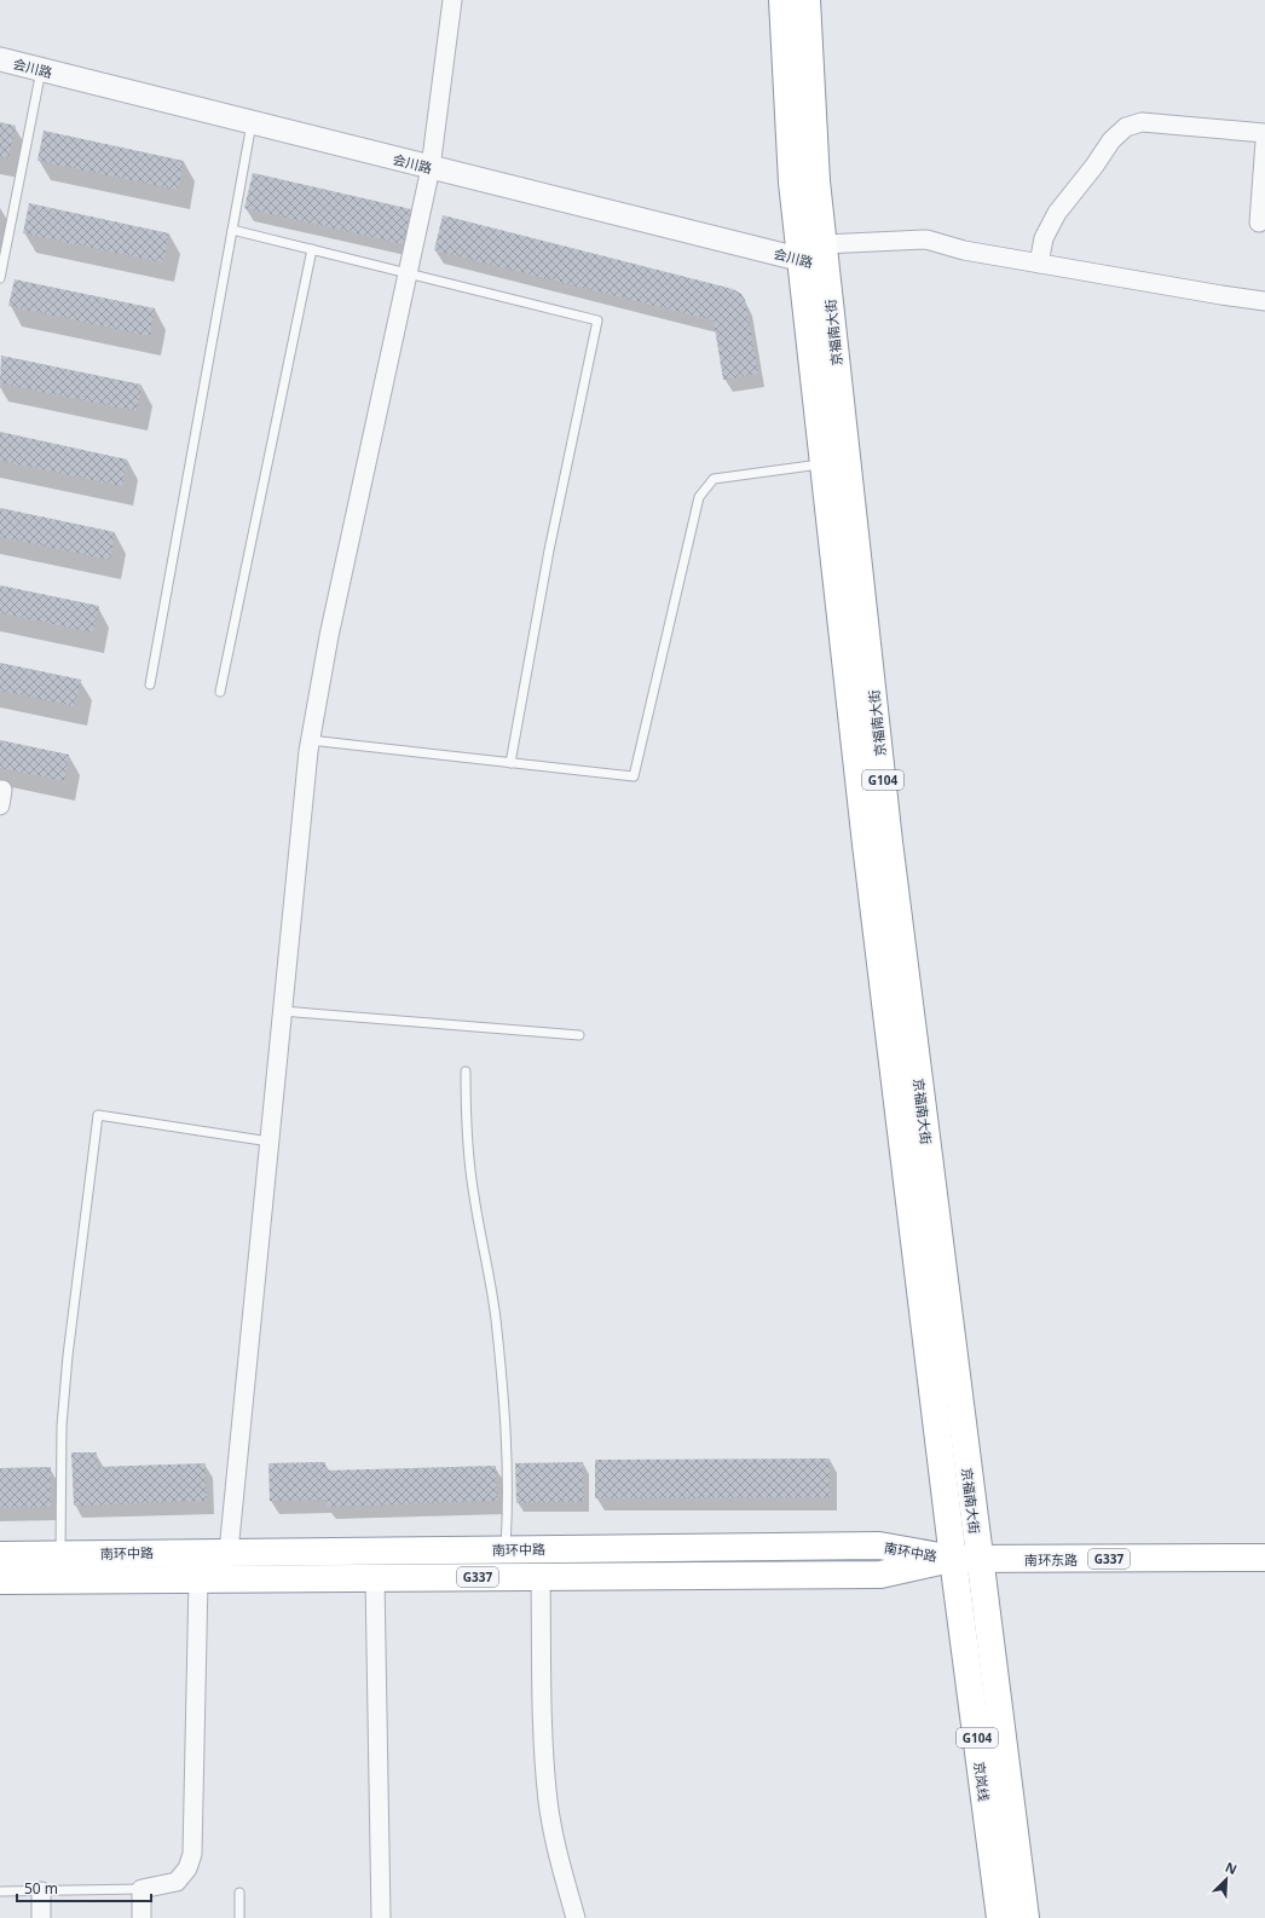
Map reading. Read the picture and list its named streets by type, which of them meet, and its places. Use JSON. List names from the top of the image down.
{
  "streets": {
    "highway": [
      "京福南大街",
      "G104",
      "南环中路",
      "南环东路",
      "G337",
      "京岚线"
    ],
    "street": ["会川路"]
  },
  "crossings": [
    ["会川路", "京福南大街"],
    ["京福南大街", "南环中路"],
    ["京福南大街", "南环东路"],
    ["京福南大街", "京岚线"],
    ["南环中路", "南环东路"],
    ["南环中路", "京岚线"],
    ["南环东路", "京岚线"]
  ],
  "scale_bar": "50 m",
  "north": "top right"
}
